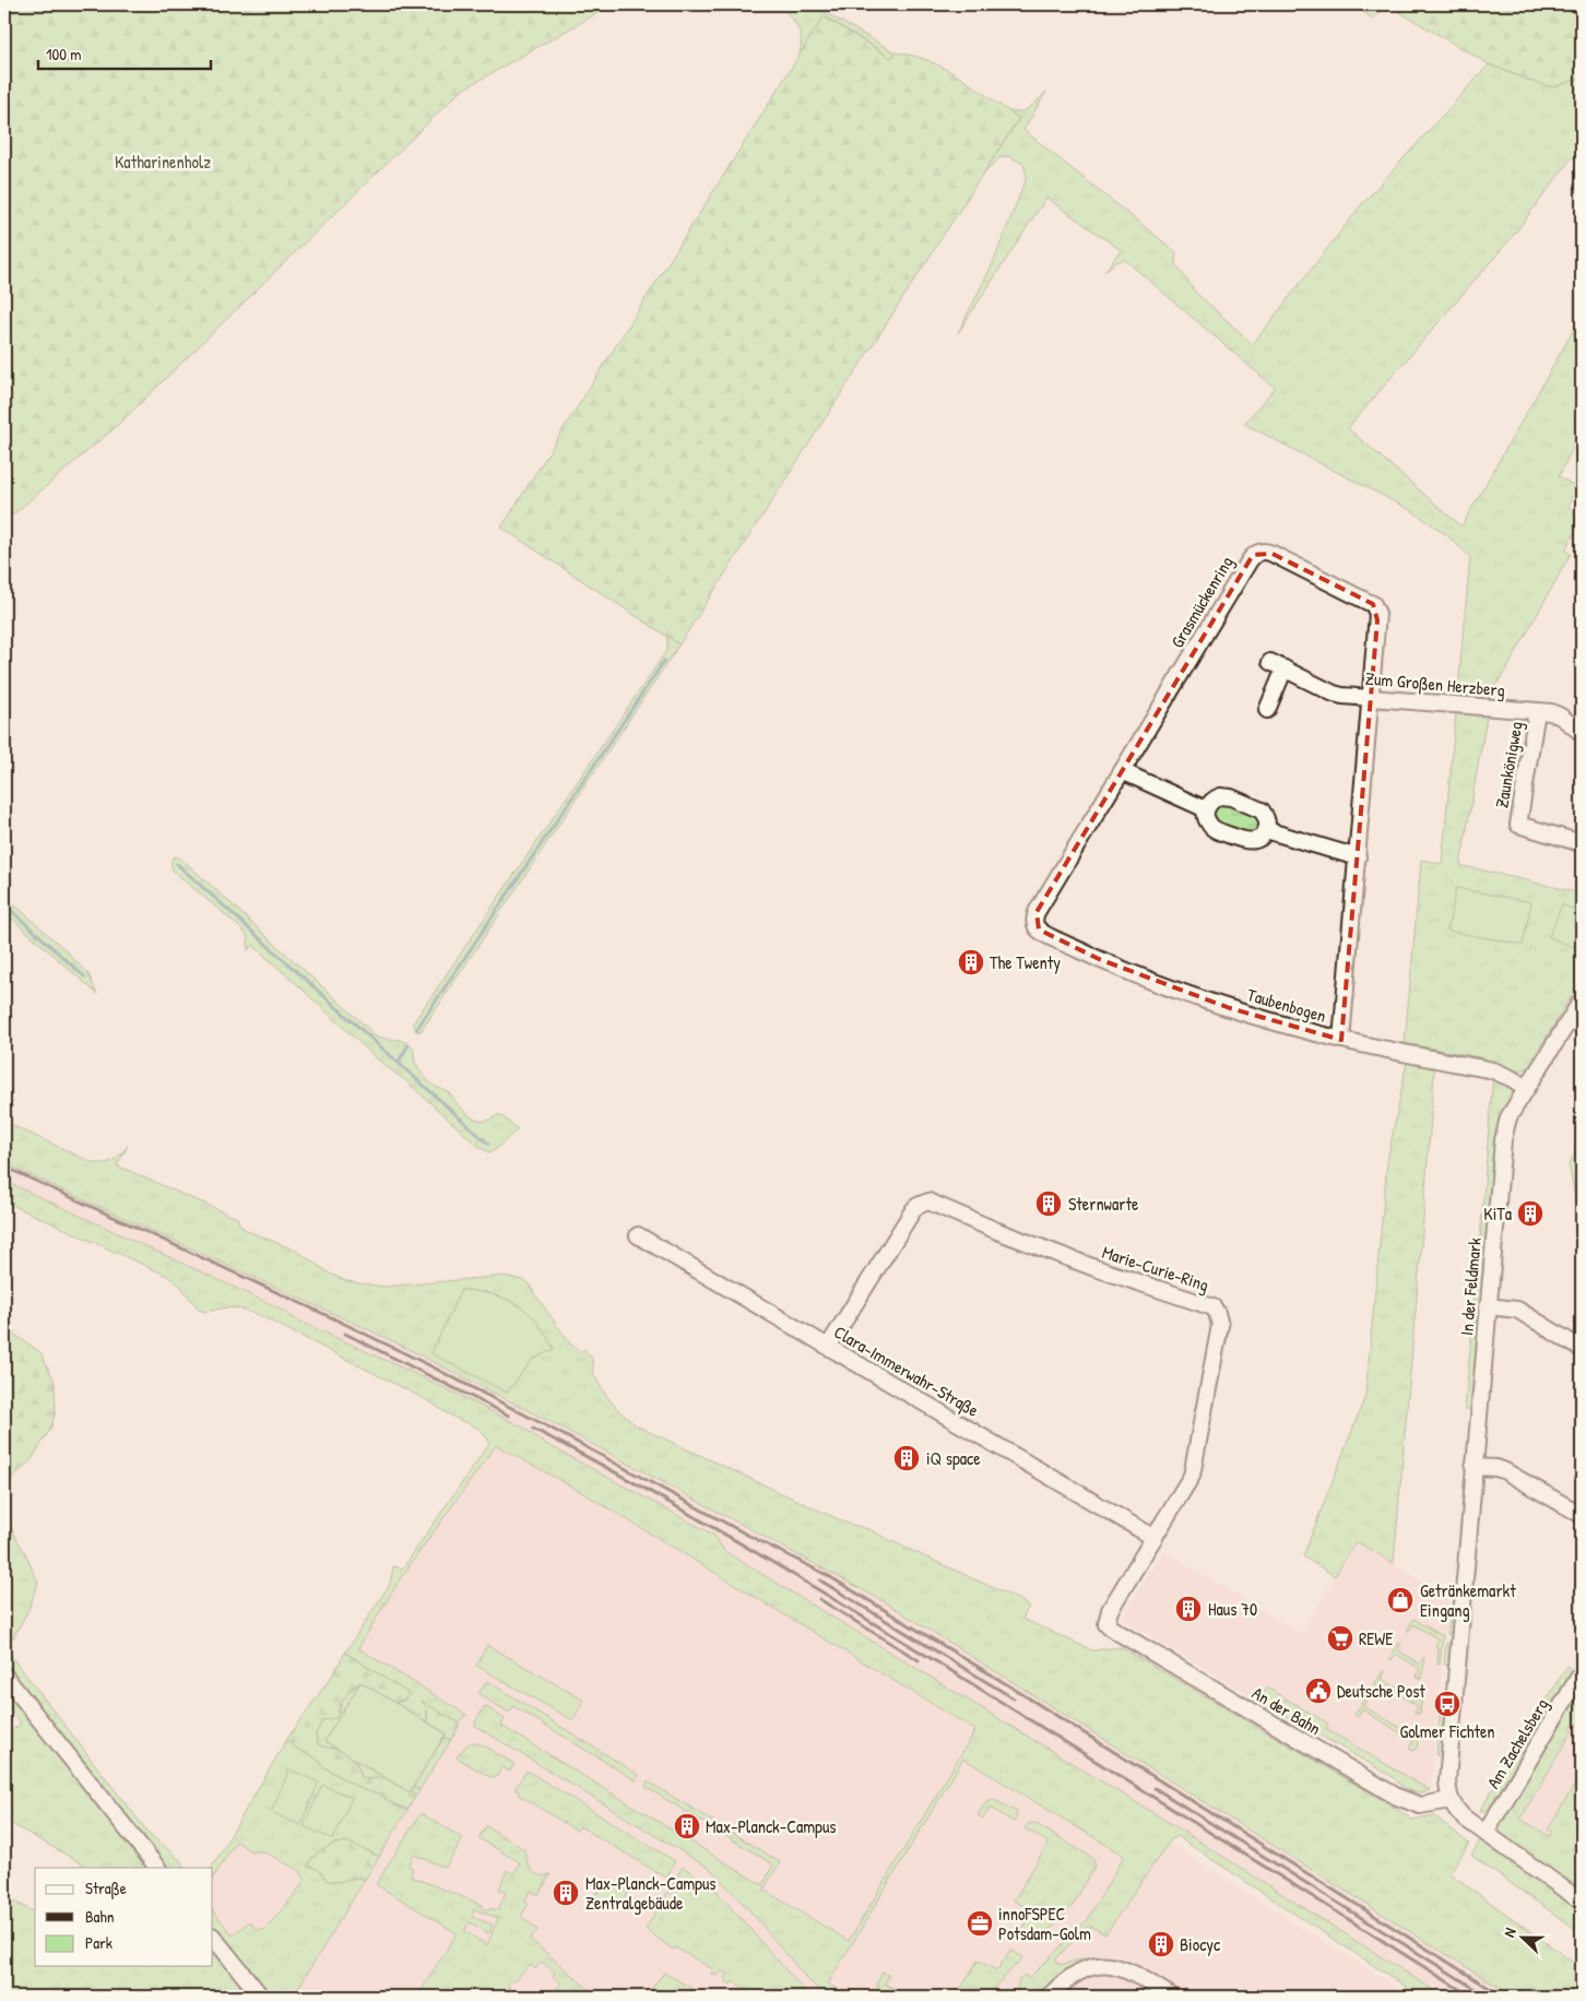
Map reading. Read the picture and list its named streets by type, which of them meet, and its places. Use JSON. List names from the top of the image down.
{
  "streets": {
    "street": [
      "Grasmückenring",
      "Zum Großen Herzberg",
      "Zaunkönigweg",
      "Taubenbogen",
      "Marie-Curie-Ring",
      "In der Feldmark",
      "Clara-Immerwahr-Straße",
      "An der Bahn",
      "Am Zachelsberg"
    ]
  },
  "crossings": [
    ["Grasmückenring", "Zum Großen Herzberg"],
    ["Grasmückenring", "Taubenbogen"],
    ["Zum Großen Herzberg", "Zaunkönigweg"],
    ["Taubenbogen", "In der Feldmark"],
    ["Marie-Curie-Ring", "Clara-Immerwahr-Straße"],
    ["Marie-Curie-Ring", "An der Bahn"],
    ["In der Feldmark", "An der Bahn"]
  ],
  "parks": ["Katharinenholz"],
  "places": {
    "building": [
      "The Twenty",
      "Sternwarte",
      "KiTa",
      "iQ space",
      "Haus 70",
      "Max-Planck-Campus",
      "Max-Planck-Campus Zentralgebäude",
      "Biocyc"
    ],
    "shop": ["Getränkemarkt Eingang"],
    "supermarket": ["REWE"],
    "public building": ["Deutsche Post"],
    "bus stop": ["Golmer Fichten"],
    "office": ["innoFSPEC Potsdam-Golm"]
  },
  "legend": ["Straße", "Bahn", "Park"],
  "scale_bar": "100 m",
  "north": "left"
}
